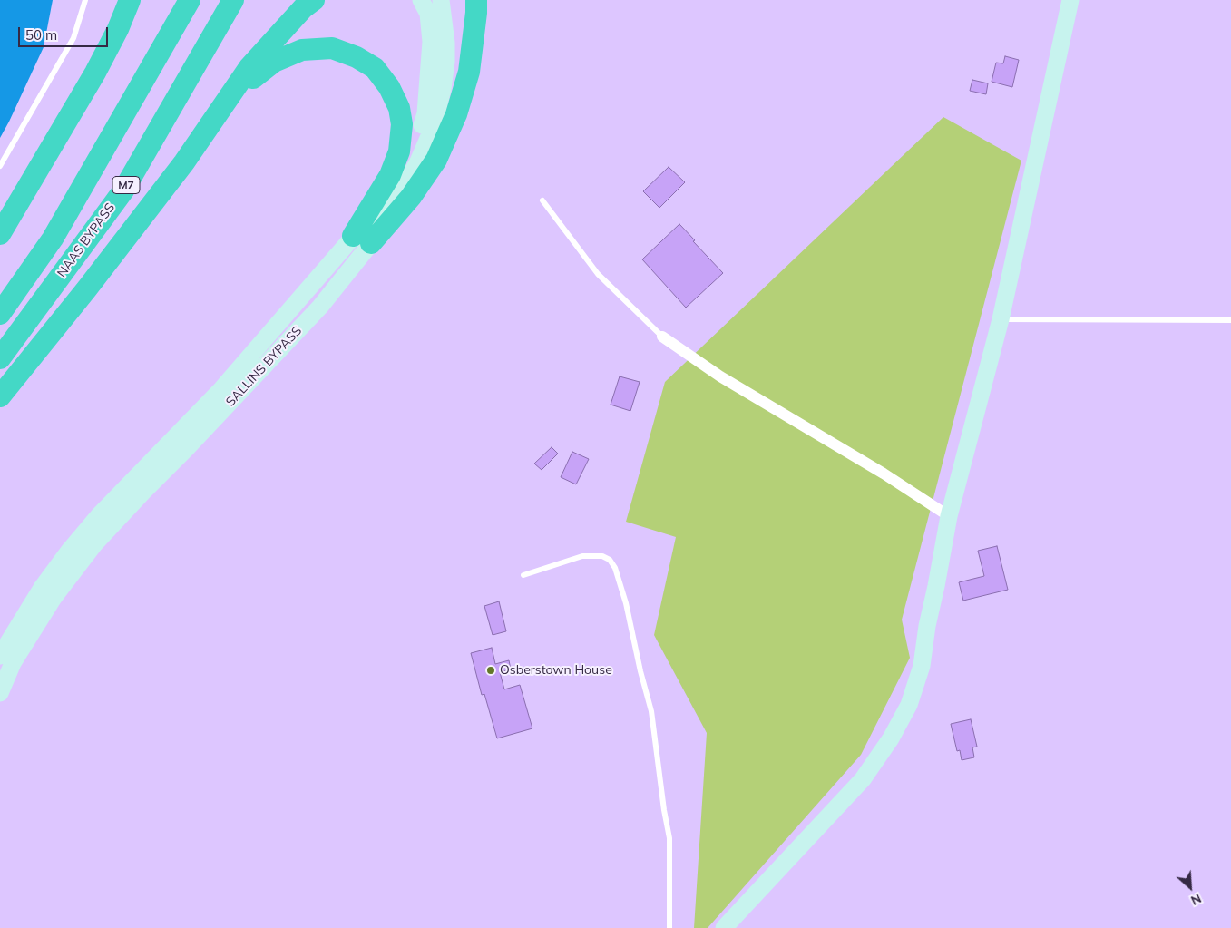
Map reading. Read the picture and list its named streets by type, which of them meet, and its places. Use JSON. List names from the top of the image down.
{
  "streets": {
    "highway": ["M7", "NAAS BYPASS"],
    "main road": ["SALLINS BYPASS"]
  },
  "crossings": [
    ["M7", "SALLINS BYPASS"]
  ],
  "places": ["Osberstown House"],
  "scale_bar": "50 m",
  "north": "bottom right"
}
